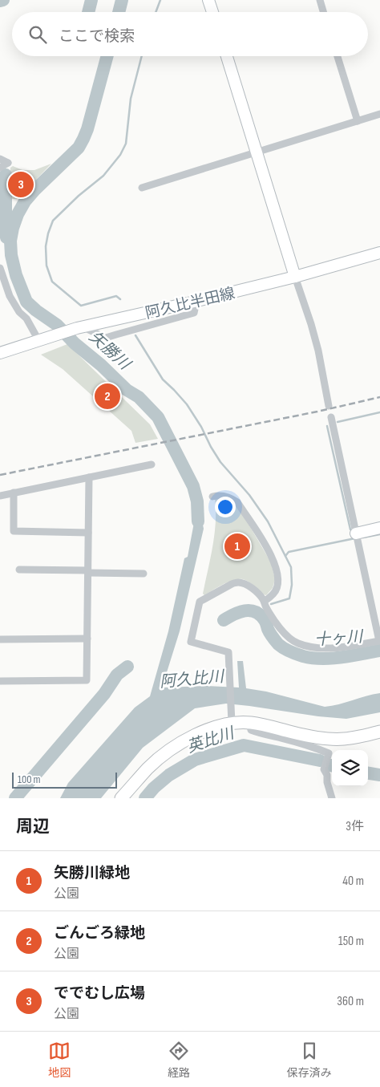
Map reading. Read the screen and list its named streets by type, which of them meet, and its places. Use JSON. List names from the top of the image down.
{
  "streets": {
    "main road": ["阿久比半田線"]
  },
  "water": [
    "矢勝川",
    "十ヶ川",
    "阿久比川",
    "英比川"
  ],
  "scale_bar": "100 m",
  "page": {
    "search": "ここで検索",
    "pins": ["3", "2", "1"],
    "scale": "100 m",
    "heading": ["周辺", "3件"],
    "list": [
      {
        "mark": "1",
        "name": "矢勝川緑地",
        "note": "公園",
        "value": "40 m"
      },
      {
        "mark": "2",
        "name": "ごんごろ緑地",
        "note": "公園",
        "value": "150 m"
      },
      {
        "mark": "3",
        "name": "ででむし広場",
        "note": "公園",
        "value": "360 m"
      }
    ],
    "nav": ["地図", "経路", "保存済み"]
  }
}
